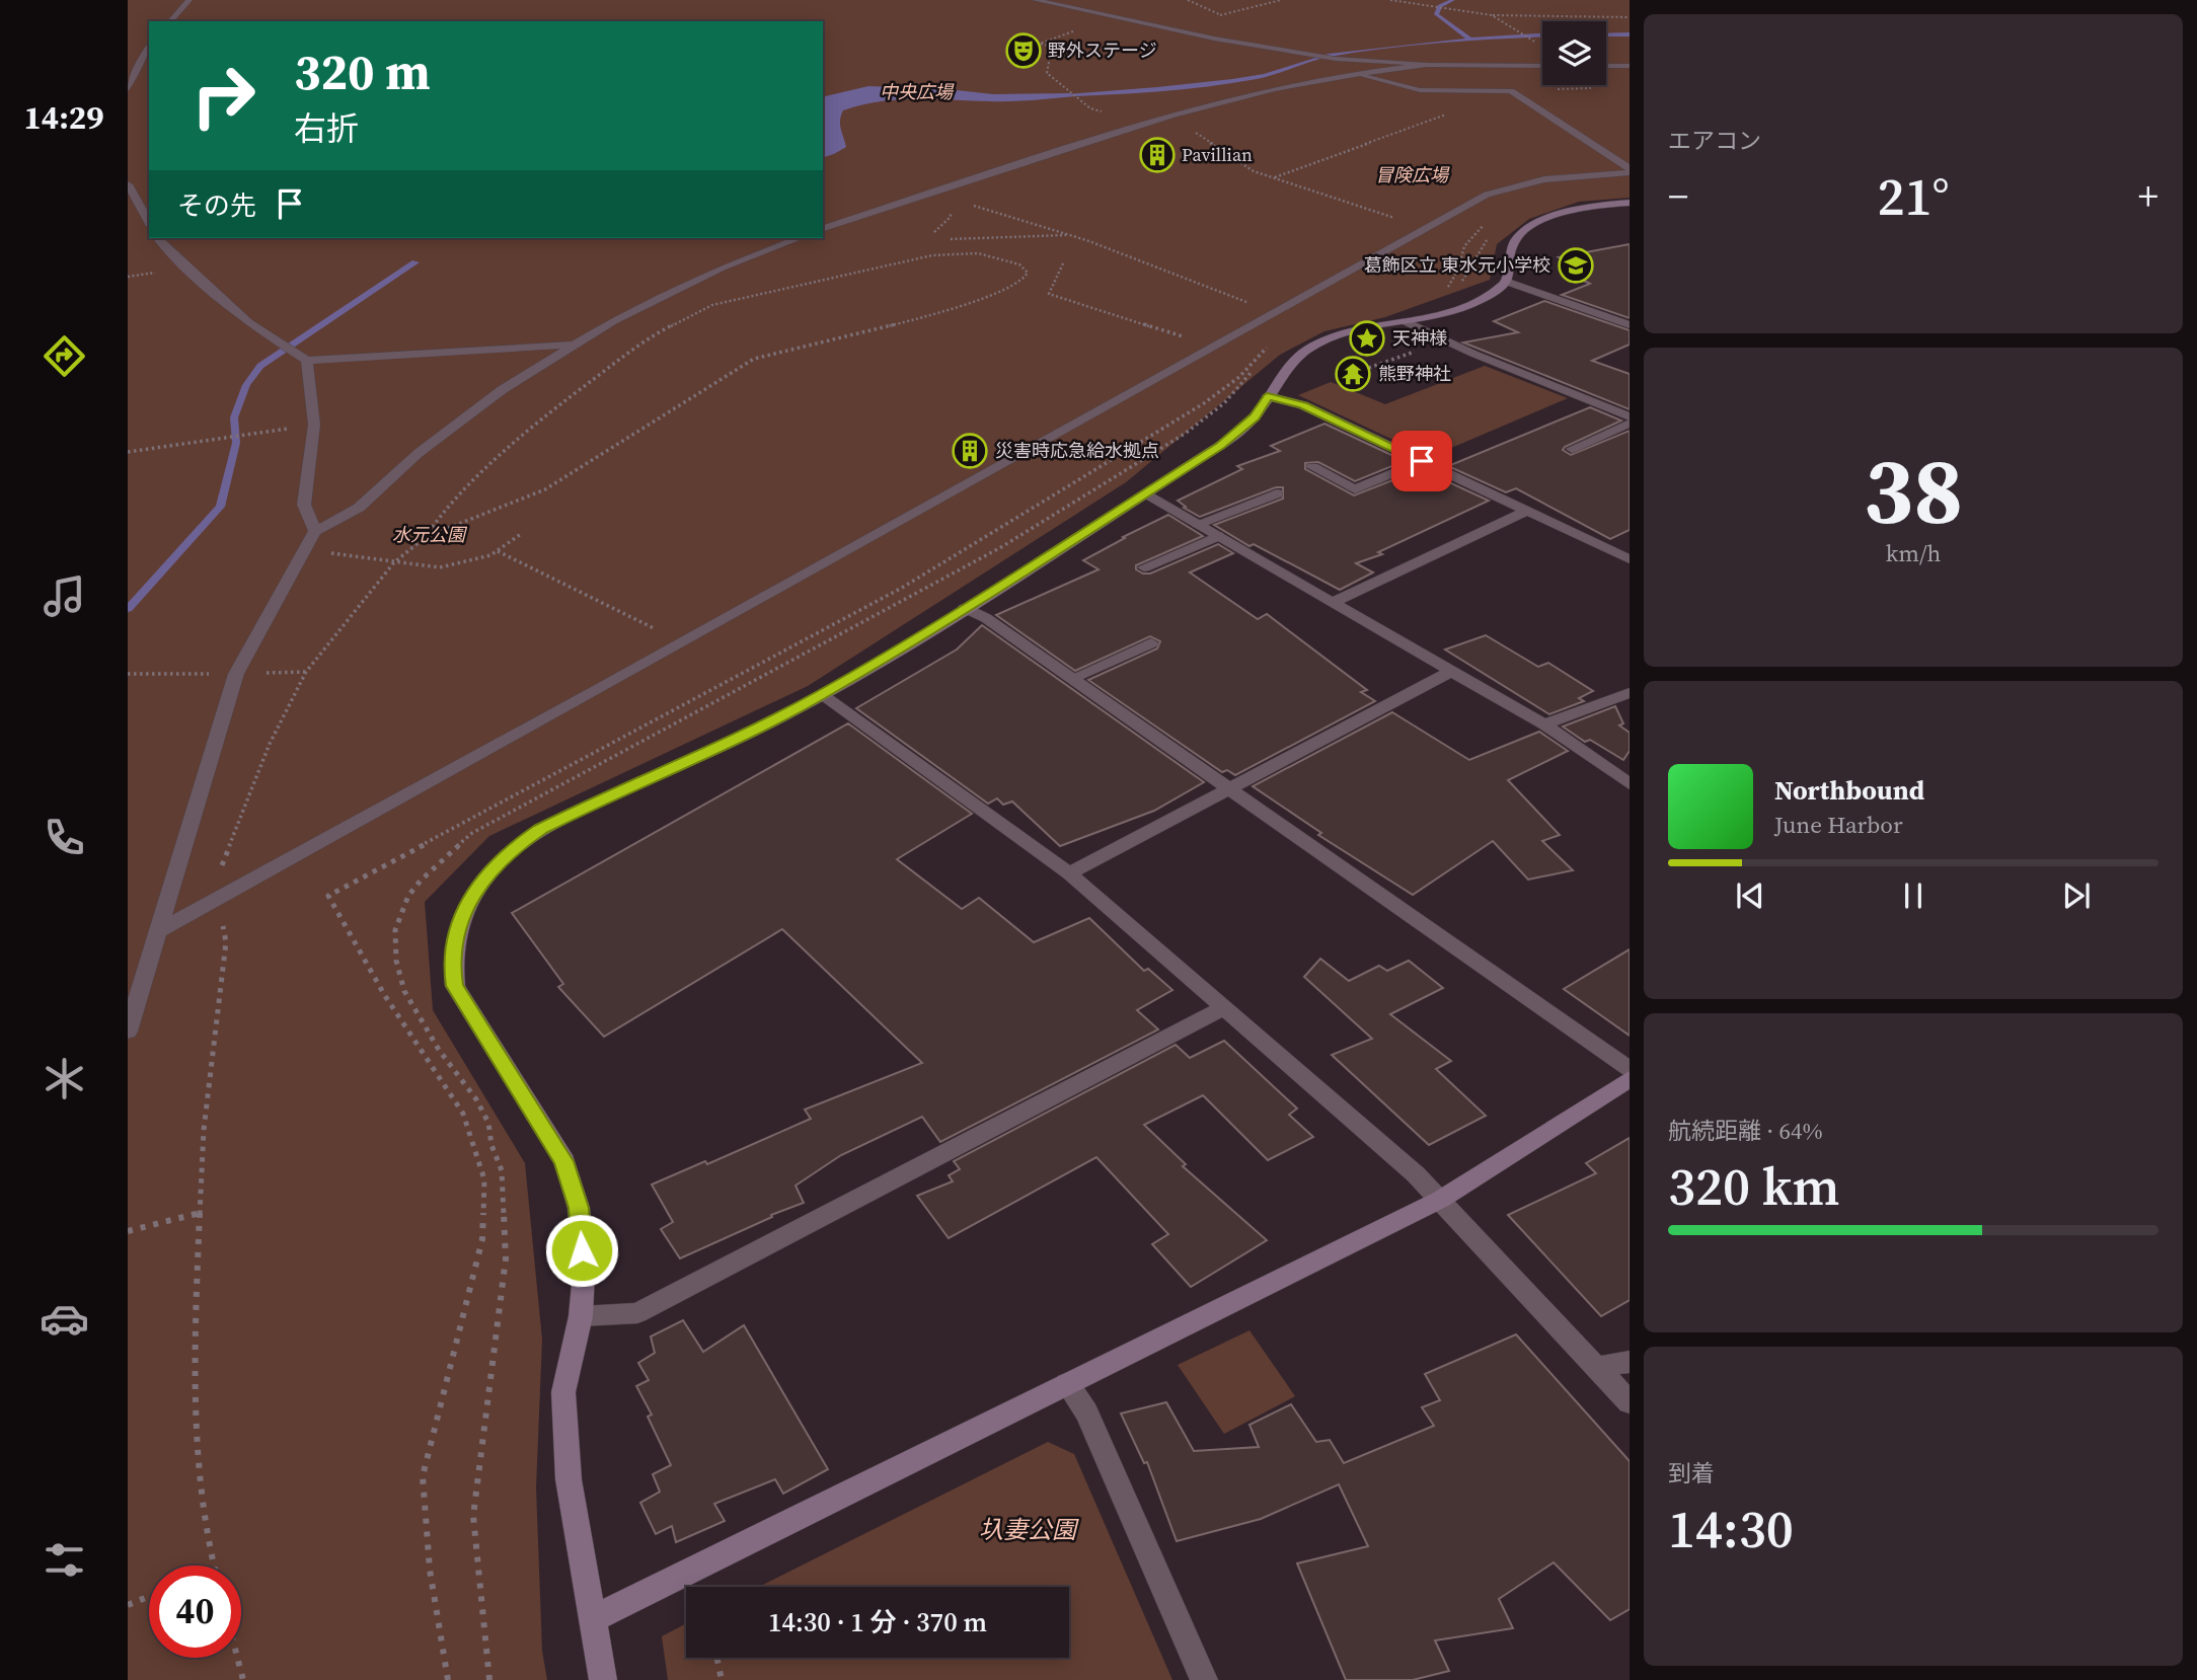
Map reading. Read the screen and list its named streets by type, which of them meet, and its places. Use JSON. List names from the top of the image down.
{
  "parks": [
    "中央広場",
    "冒険広場",
    "水元公園",
    "圦妻公園"
  ],
  "places": {
    "theatre": ["野外ステージ"],
    "building": ["Pavillian", "災害時応急給水拠点"],
    "school or university": ["葛飾区立 東水元小学校"],
    "place": ["天神様"],
    "temple": ["熊野神社"]
  },
  "page": {
    "tabs": "14:29",
    "tile": [
      "エアコン",
      ["38", "km/h"],
      ["航続距離 · 64%", "320 km"],
      ["到着", "14:30"]
    ],
    "turn": ["320 m", "右折"],
    "heat": ["−", "21°", "+"],
    "then": "その先",
    "song": ["Northbound", "June Harbor"],
    "limit": "40",
    "trip": "14:30 · 1 分 · 370 m"
  }
}
